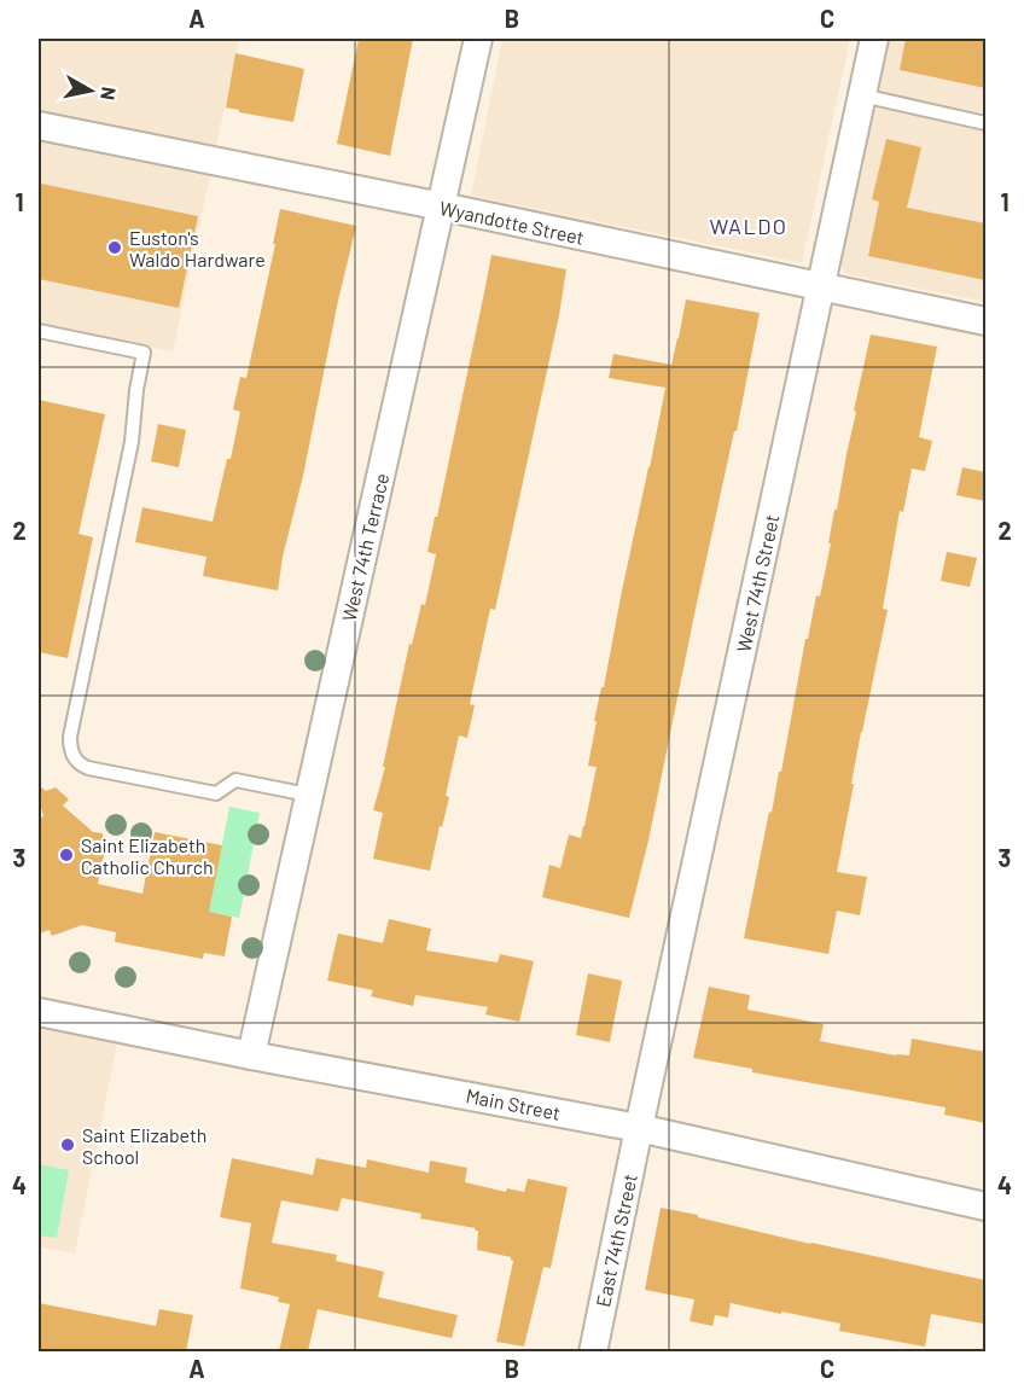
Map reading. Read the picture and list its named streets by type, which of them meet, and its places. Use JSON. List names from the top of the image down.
{
  "streets": {
    "street": [
      "Wyandotte Street",
      "West 74th Terrace",
      "West 74th Street",
      "Main Street",
      "East 74th Street"
    ]
  },
  "crossings": [
    ["Wyandotte Street", "West 74th Terrace"],
    ["Wyandotte Street", "West 74th Street"],
    ["West 74th Terrace", "Main Street"],
    ["West 74th Street", "Main Street"],
    ["West 74th Street", "East 74th Street"],
    ["Main Street", "East 74th Street"]
  ],
  "districts": ["WALDO"],
  "places": ["Euston's Waldo Hardware", "Saint Elizabeth Catholic Church", "Saint Elizabeth School"],
  "north": "right",
  "grid": {
    "columns": ["A", "B", "C"],
    "rows": [
      "1",
      "2",
      "3",
      "4"
    ]
  }
}
